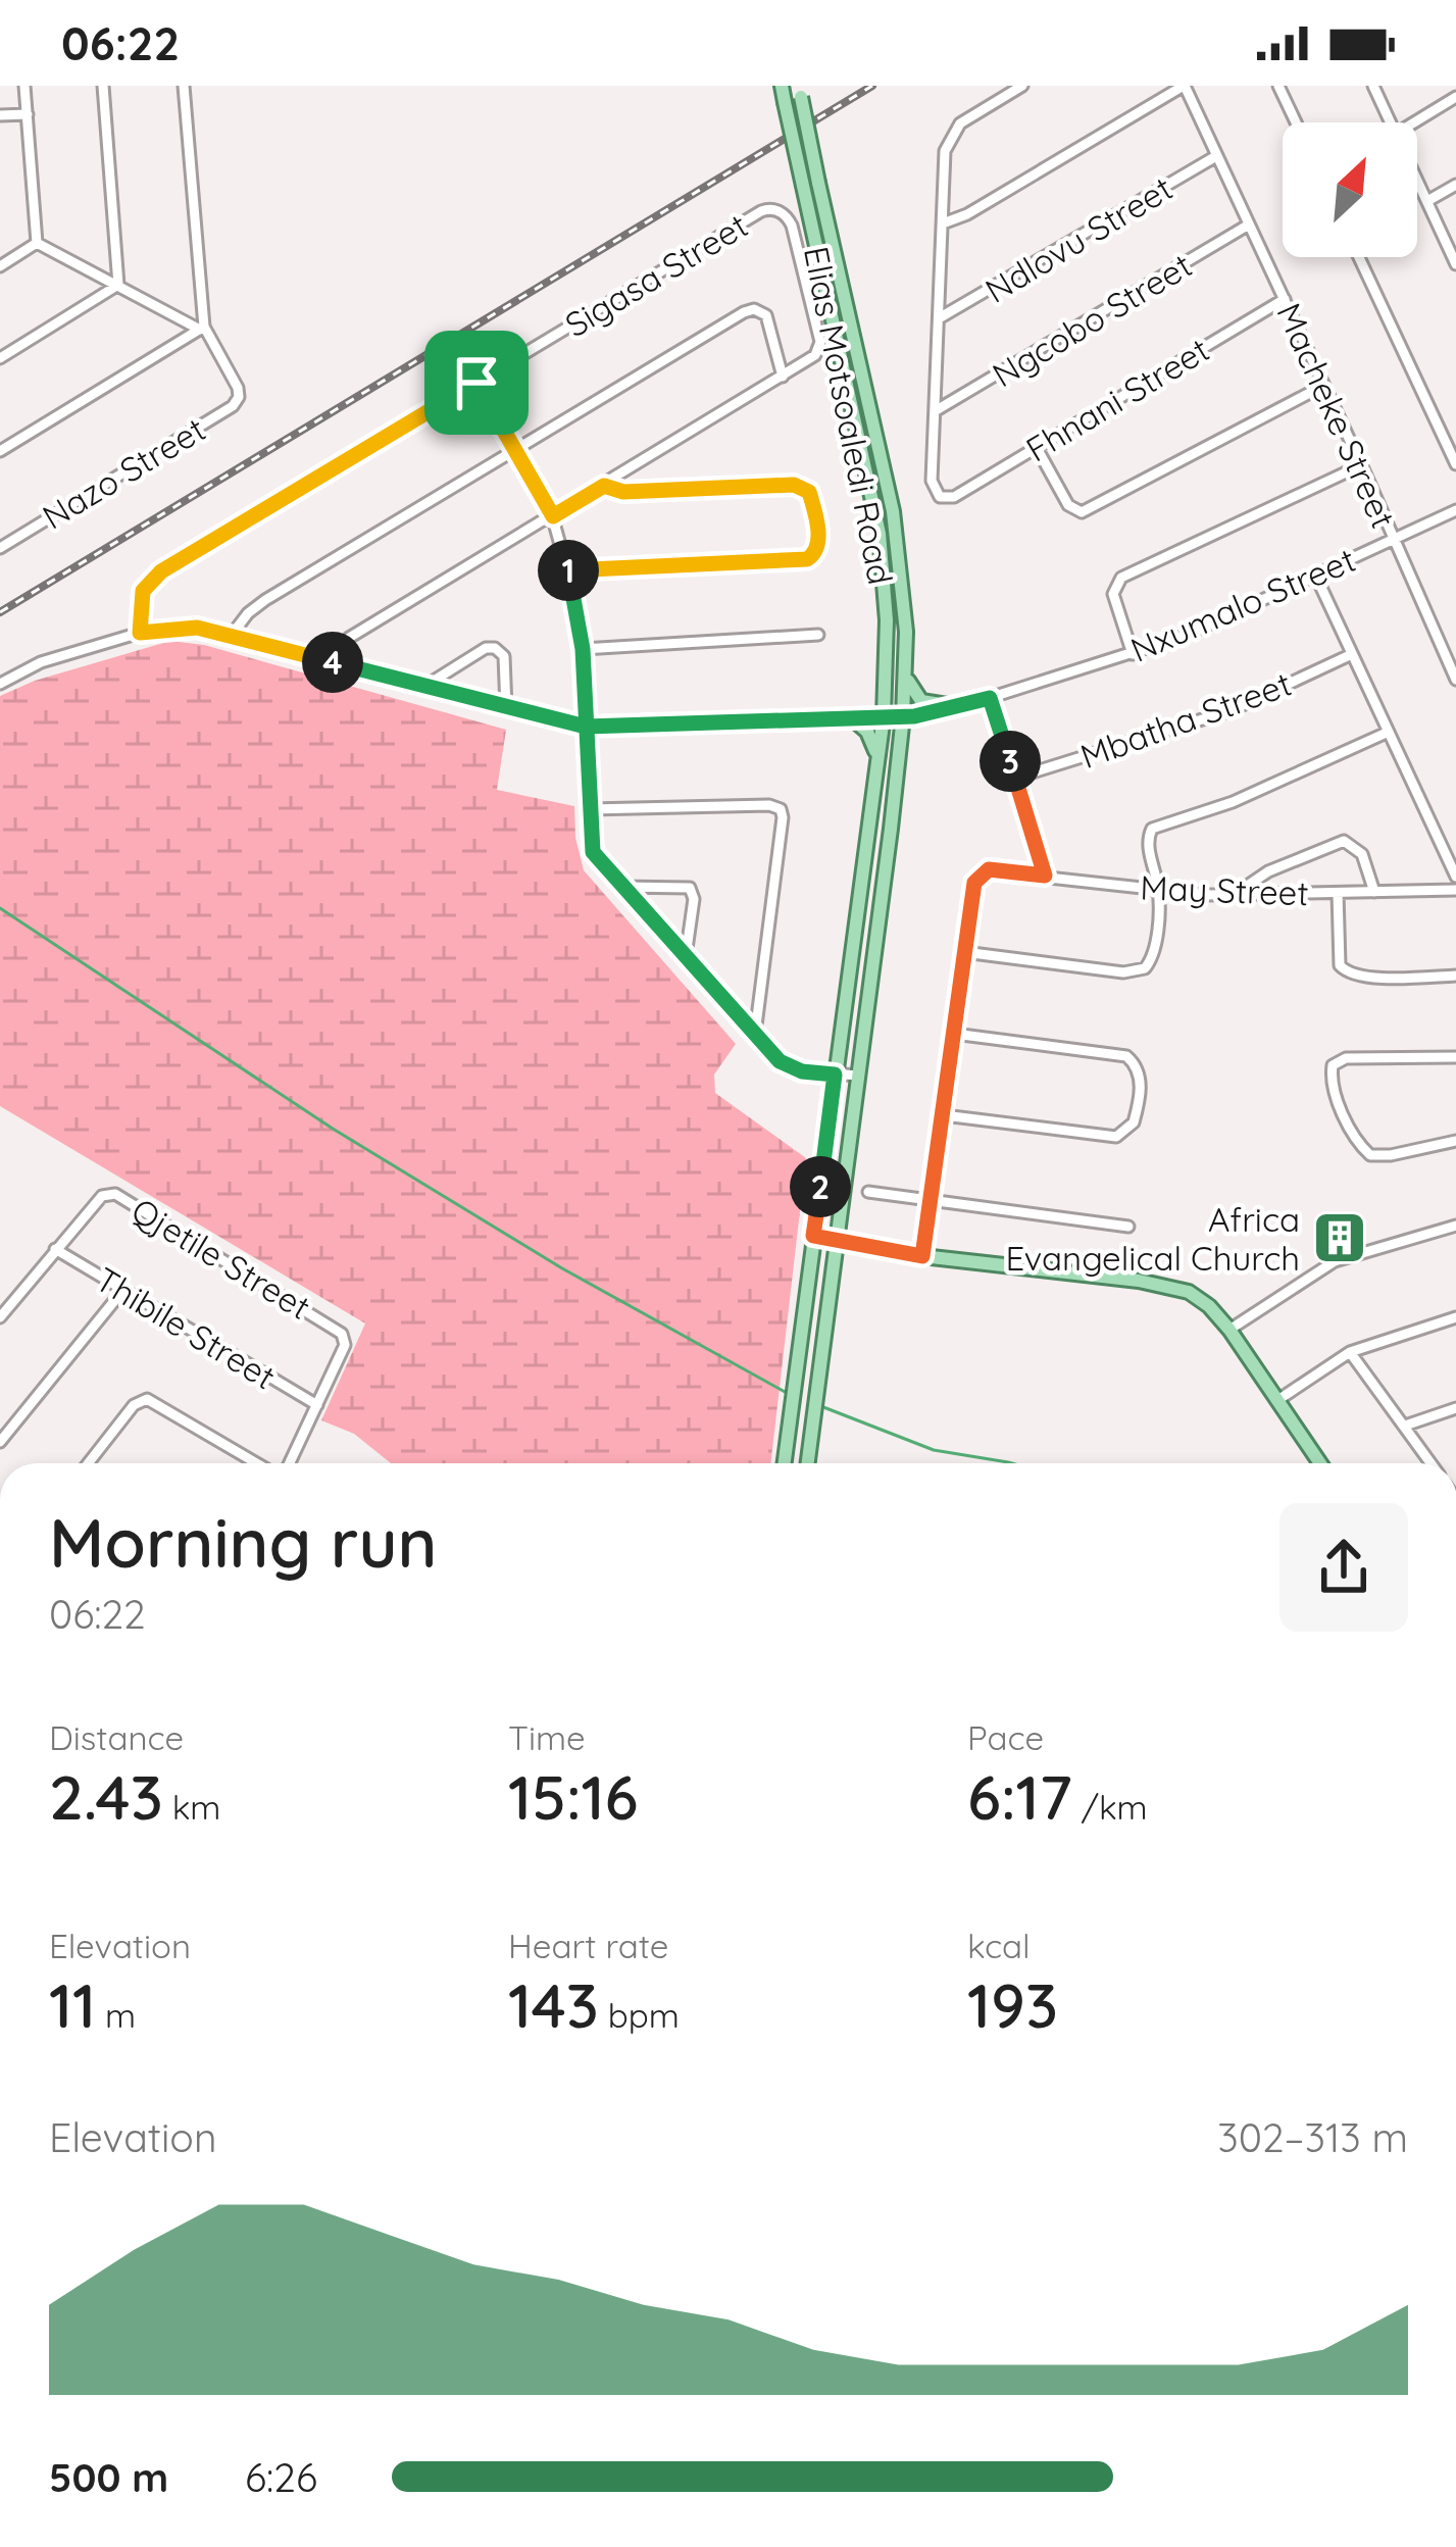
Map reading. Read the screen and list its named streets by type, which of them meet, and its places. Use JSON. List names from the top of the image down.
{
  "streets": {
    "main road": ["Elias Motsoaledi Road"],
    "street": [
      "Ndlovu Street",
      "Sigasa Street",
      "Ngcobo Street",
      "Fhnani Street",
      "Macheke Street",
      "Nazo Street",
      "Nxumalo Street",
      "Mbatha Street",
      "May Street",
      "Qjetile Street",
      "Thibile Street"
    ]
  },
  "crossings": [
    ["Ndlovu Street", "Macheke Street"],
    ["Sigasa Street", "Nxumalo Street"],
    ["Ngcobo Street", "Fhnani Street"],
    ["Ngcobo Street", "Macheke Street"],
    ["Fhnani Street", "Macheke Street"],
    ["Elias Motsoaledi Road", "Nxumalo Street"],
    ["Macheke Street", "Nxumalo Street"],
    ["Qjetile Street", "Thibile Street"]
  ],
  "places": {
    "building": ["Africa Evangelical Church"]
  },
  "north": "top right",
  "page": {
    "status": "06:22",
    "pins": [
      "1",
      "4",
      "3",
      "2"
    ],
    "heading": ["Morning run", "06:22"],
    "stats": [
      ["Distance", "2.43 km"],
      ["Time", "15:16"],
      ["Pace", "6:17 /km"],
      ["Elevation", "11 m"],
      ["Heart rate", "143 bpm"],
      ["kcal", "193"]
    ],
    "chart": ["Elevation", "302–313 m"],
    "list": [
      {
        "name": "500 m",
        "note": "6:26"
      }
    ]
  }
}
